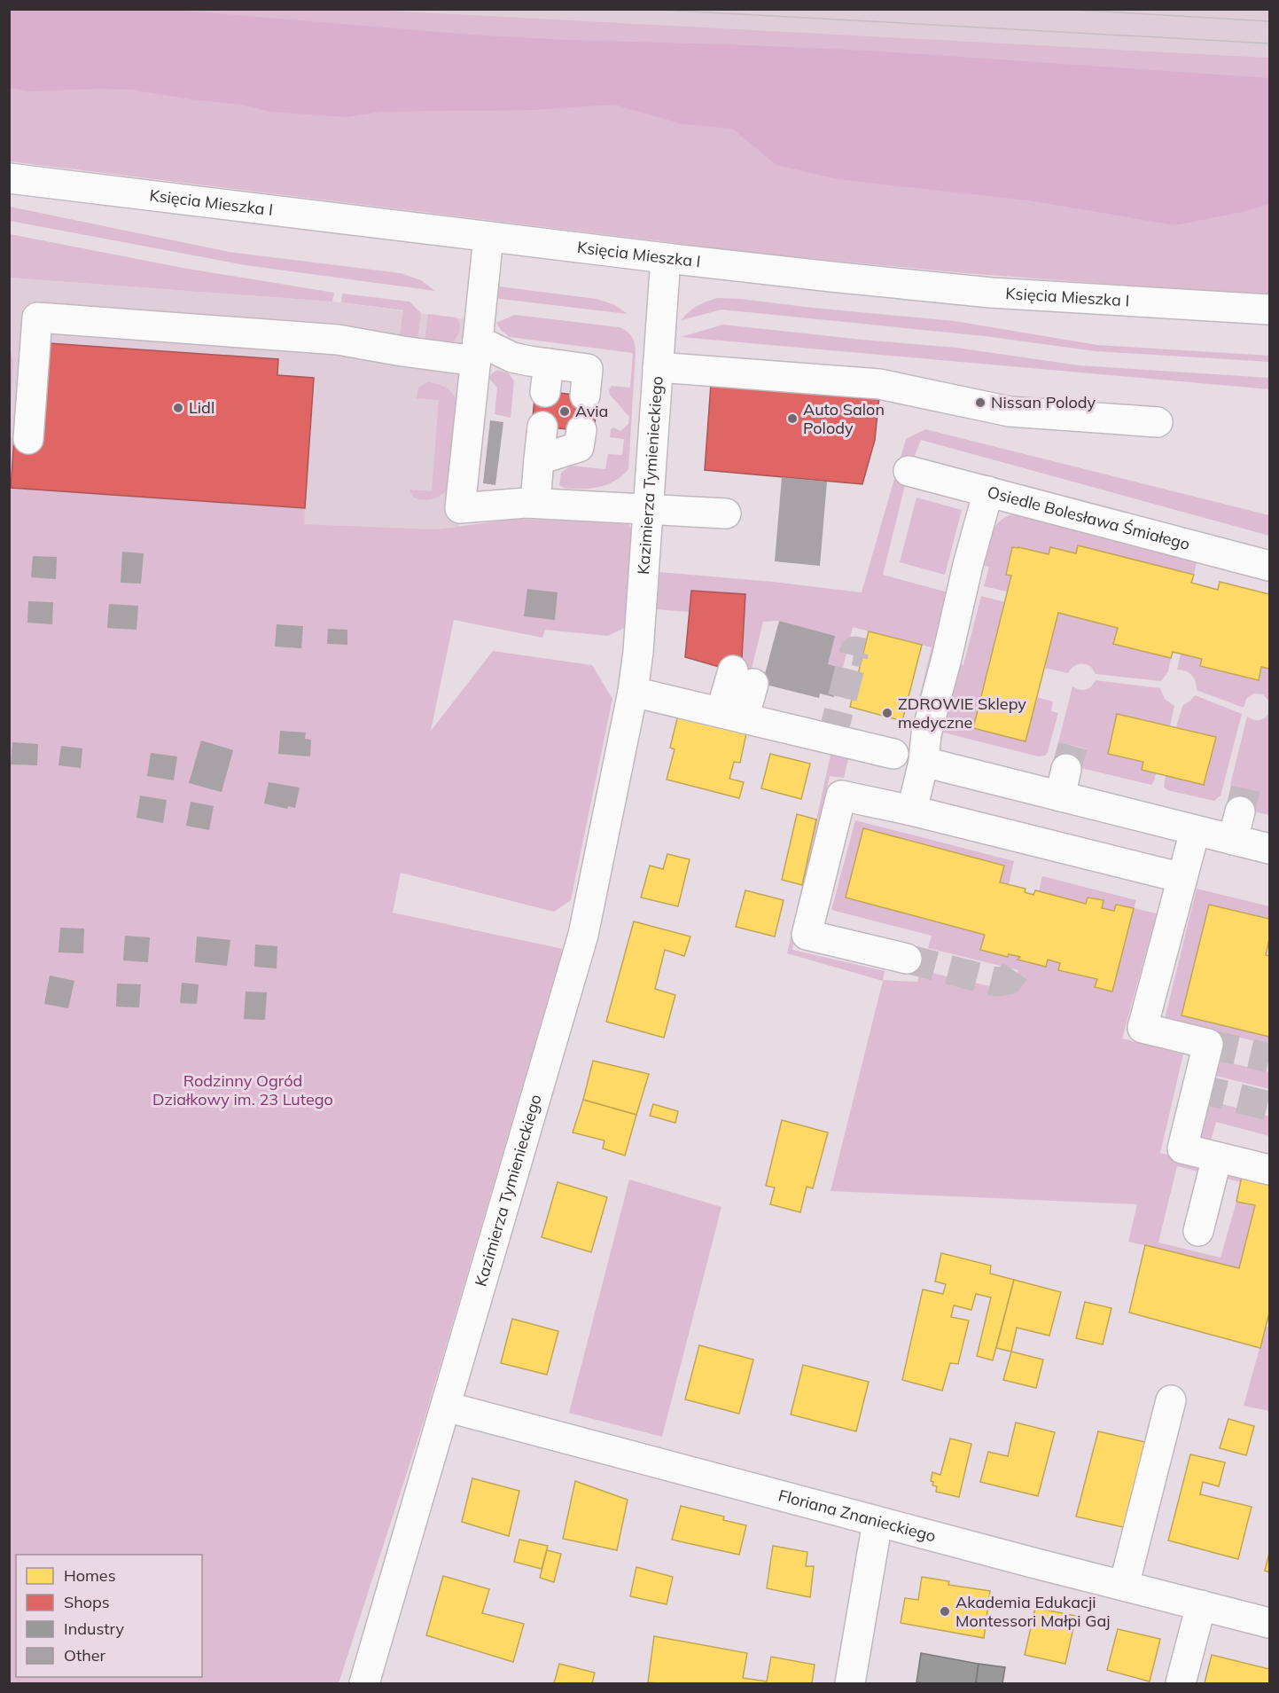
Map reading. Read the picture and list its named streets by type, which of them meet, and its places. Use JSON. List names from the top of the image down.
{
  "streets": {
    "street": [
      "Księcia Mieszka I",
      "Kazimierza Tymienieckiego",
      "Osiedle Bolesława Śmiałego",
      "Floriana Znanieckiego"
    ]
  },
  "crossings": [
    ["Księcia Mieszka I", "Kazimierza Tymienieckiego"],
    ["Kazimierza Tymienieckiego", "Floriana Znanieckiego"]
  ],
  "parks": ["Rodzinny Ogród Działkowy im. 23 Lutego"],
  "places": [
    "Nissan Polody",
    "Lidl",
    "Avia",
    "Auto Salon Polody",
    "ZDROWIE Sklepy medyczne",
    "Akademia Edukacji Montessori Małpi Gaj"
  ],
  "legend": [
    "Homes",
    "Shops",
    "Industry",
    "Other"
  ]
}
